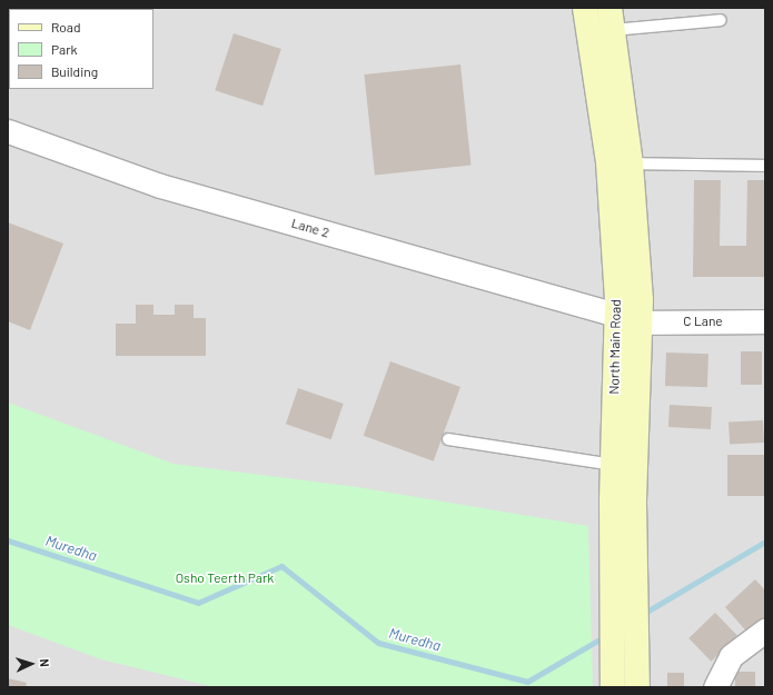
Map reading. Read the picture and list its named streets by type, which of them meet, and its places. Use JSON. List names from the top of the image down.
{
  "streets": {
    "main road": ["North Main Road"],
    "street": ["Lane 2", "C Lane"]
  },
  "crossings": [
    ["Lane 2", "North Main Road"],
    ["C Lane", "North Main Road"]
  ],
  "water": ["Muredha"],
  "parks": ["Osho Teerth Park"],
  "legend": ["Road", "Park", "Building"],
  "north": "right"
}
